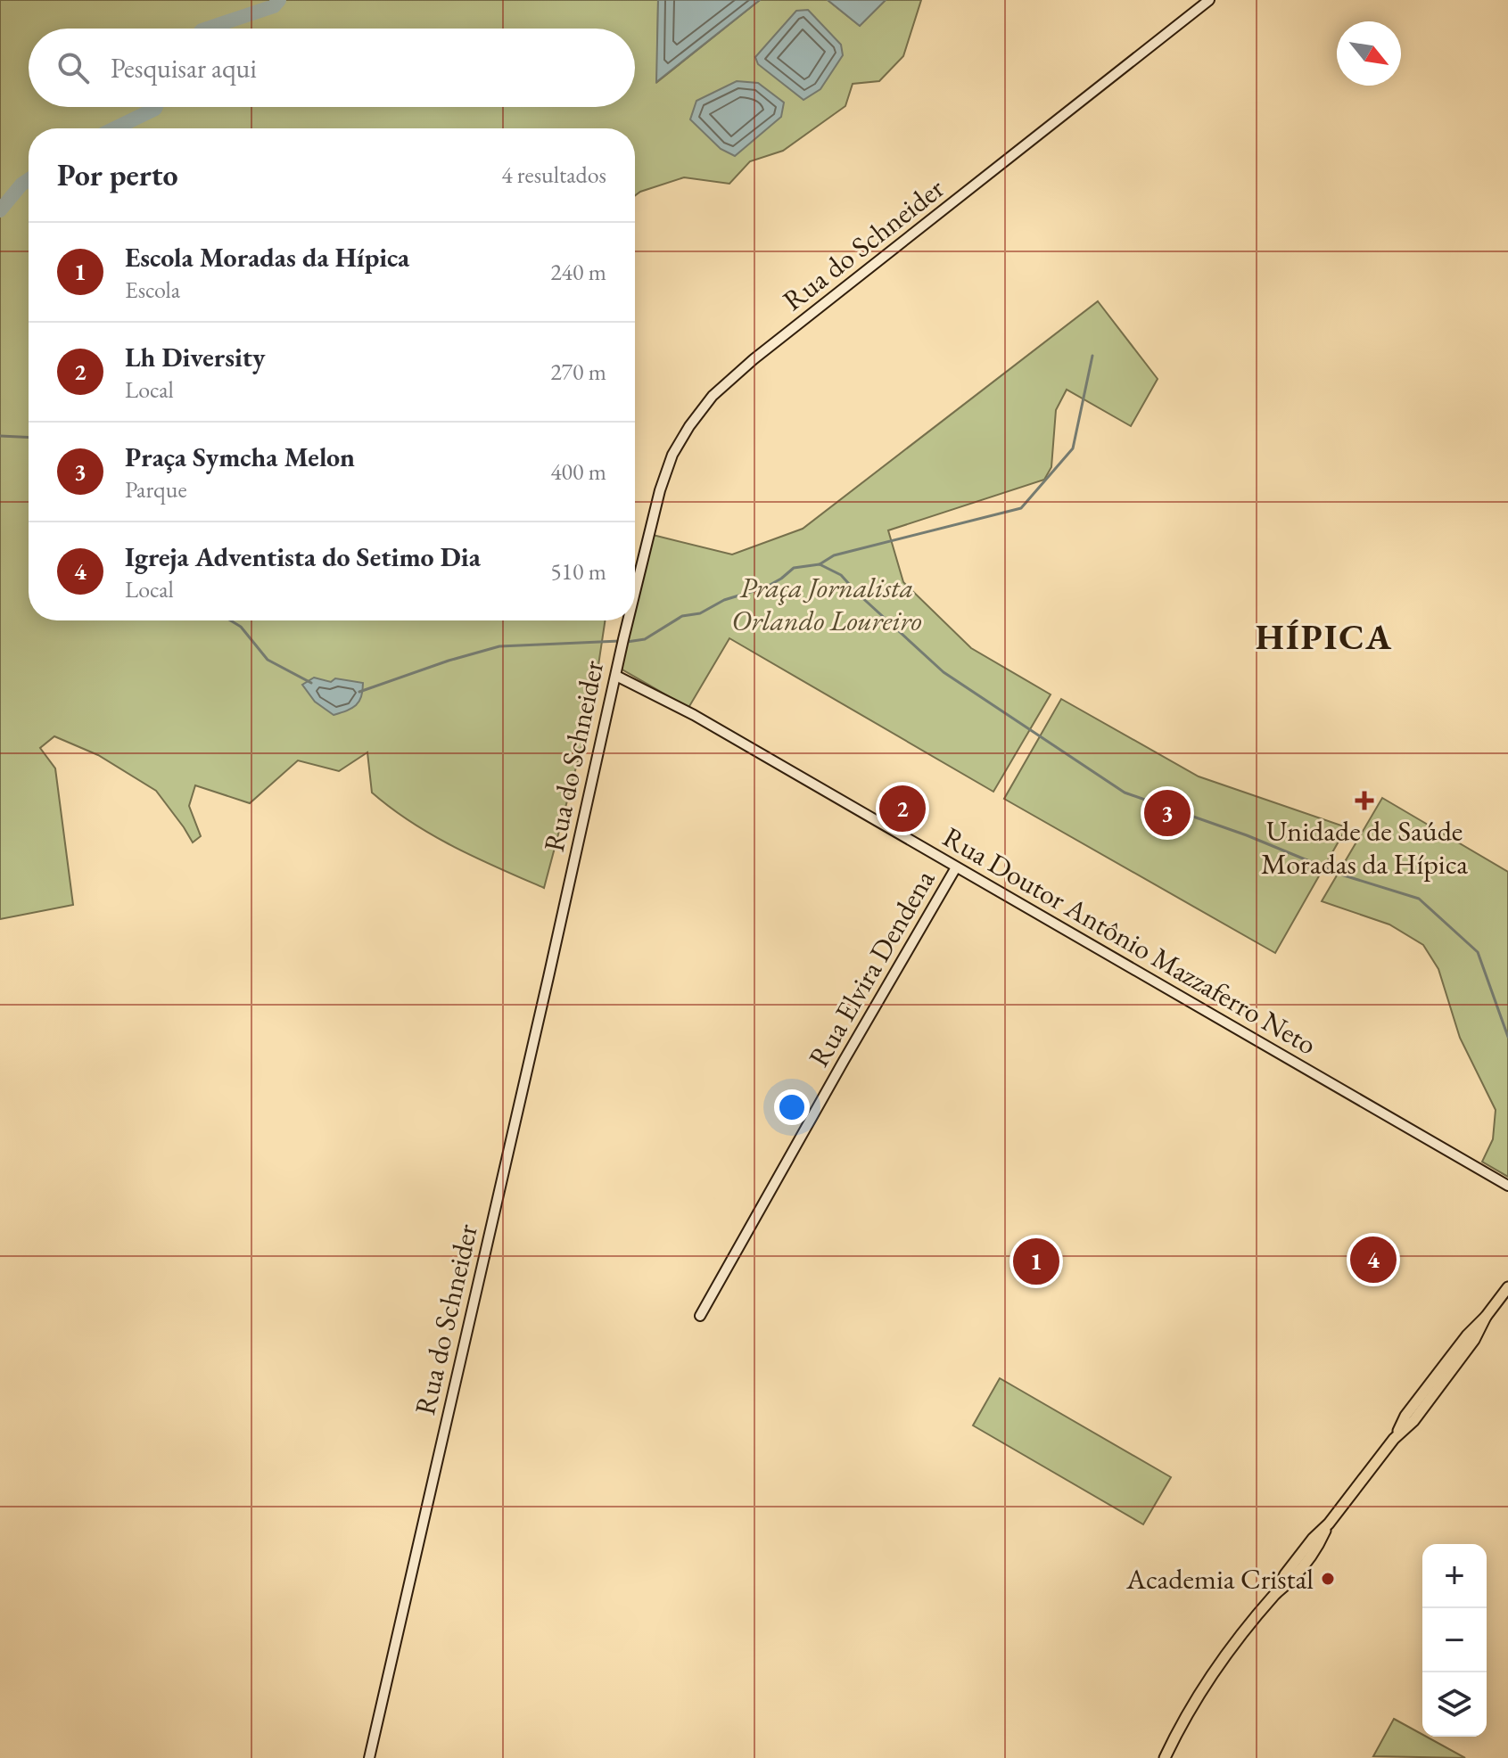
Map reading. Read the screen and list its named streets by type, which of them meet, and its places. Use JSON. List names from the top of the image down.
{
  "streets": {
    "street": ["Rua do Schneider", "Rua Doutor Antônio Mazzaferro Neto", "Rua Elvira Dendena"]
  },
  "crossings": [
    ["Rua do Schneider", "Rua Doutor Antônio Mazzaferro Neto"],
    ["Rua Doutor Antônio Mazzaferro Neto", "Rua Elvira Dendena"]
  ],
  "districts": ["HÍPICA"],
  "parks": ["Praça Jornalista Orlando Loureiro"],
  "places": {
    "health": ["Unidade de Saúde Moradas da Hípica"],
    "other": ["Academia Cristal"]
  },
  "north": "bottom right",
  "page": {
    "search": "Pesquisar aqui",
    "heading": ["Por perto", "4 resultados"],
    "list": [
      {
        "mark": "1",
        "name": "Escola Moradas da Hípica",
        "note": "Escola",
        "value": "240 m"
      },
      {
        "mark": "2",
        "name": "Lh Diversity",
        "note": "Local",
        "value": "270 m"
      },
      {
        "mark": "3",
        "name": "Praça Symcha Melon",
        "note": "Parque",
        "value": "400 m"
      },
      {
        "mark": "4",
        "name": "Igreja Adventista do Setimo Dia",
        "note": "Local",
        "value": "510 m"
      }
    ],
    "pins": [
      "2",
      "3",
      "4",
      "1"
    ],
    "map_buttons": ["+", "−"]
  }
}
